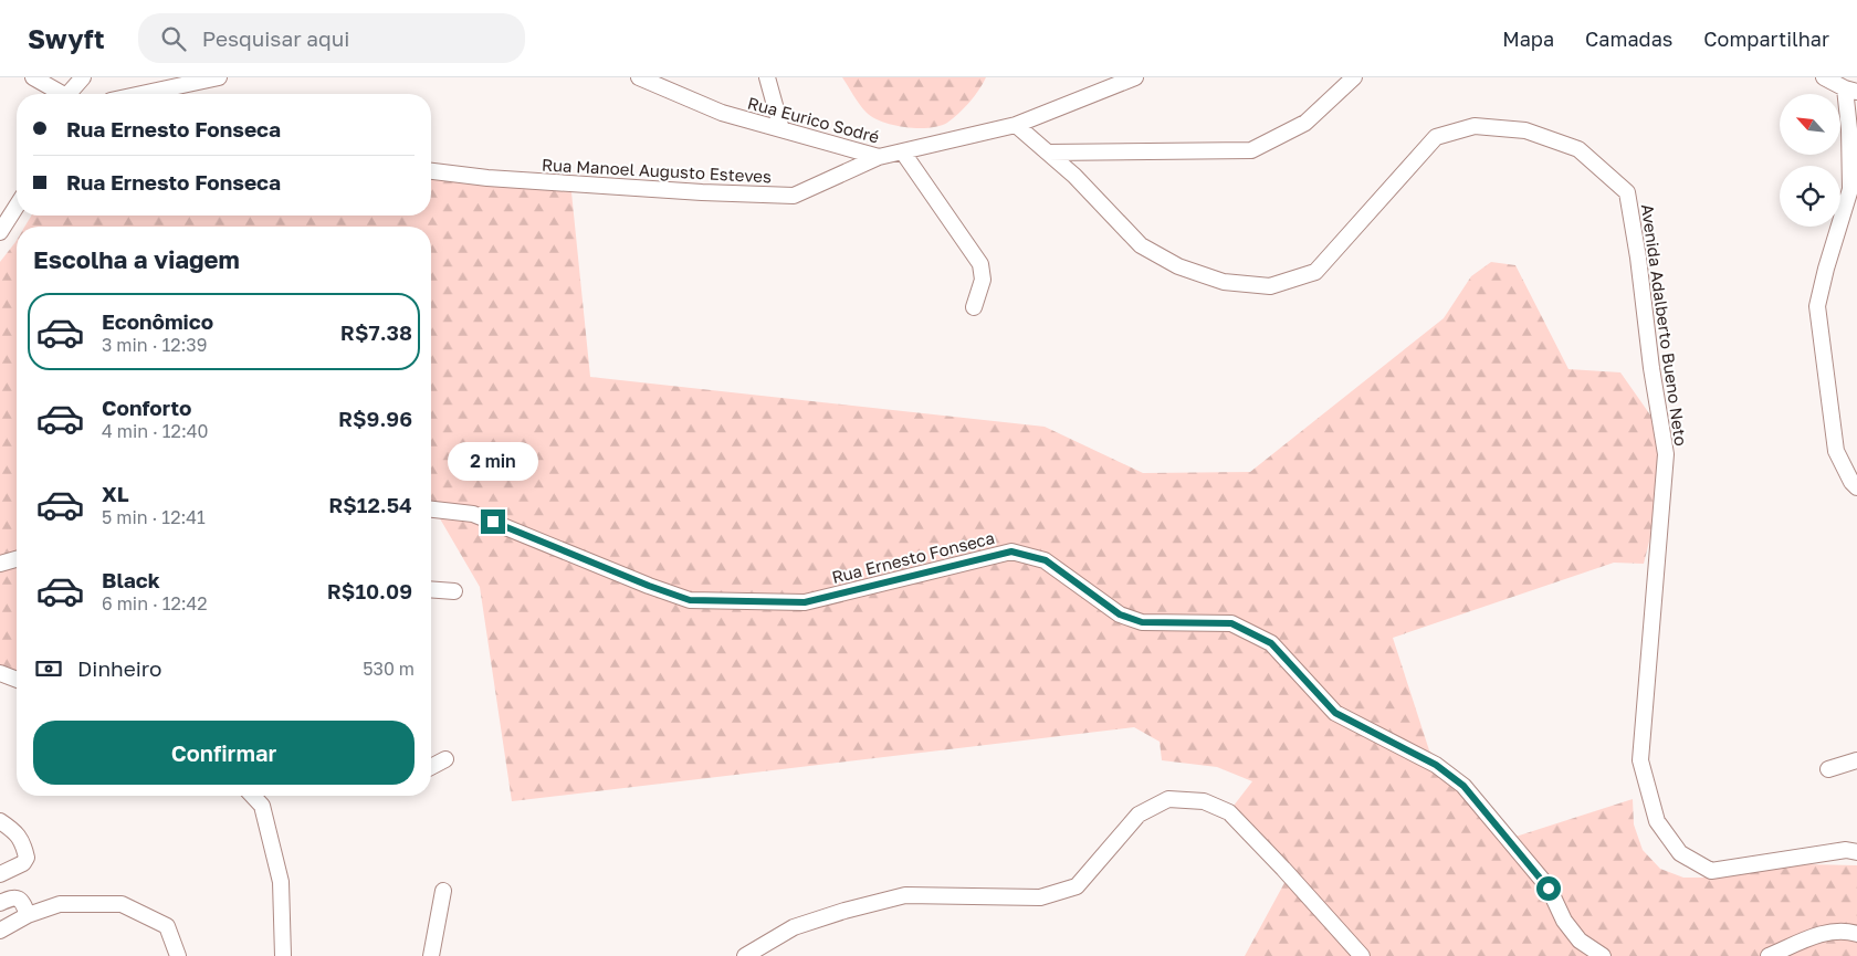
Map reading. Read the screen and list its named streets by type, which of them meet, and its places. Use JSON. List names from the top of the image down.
{
  "streets": {
    "street": [
      "Rua Eurico Sodré",
      "Rua Manoel Augusto Esteves",
      "Avenida Adalberto Bueno Neto",
      "Rua Ernesto Fonseca"
    ]
  },
  "crossings": [
    ["Rua Eurico Sodré", "Rua Manoel Augusto Esteves"],
    ["Rua Eurico Sodré", "Avenida Adalberto Bueno Neto"]
  ],
  "north": "top left",
  "page": {
    "header": "Swyft",
    "search": "Pesquisar aqui",
    "nav": ["Mapa", "Camadas", "Compartilhar"],
    "banner": ["Rua Ernesto Fonseca", "Rua Ernesto Fonseca"],
    "heading": "Escolha a viagem",
    "list": [
      {
        "name": "Econômico",
        "note": "3 min · 12:39",
        "value": "R$7.38"
      },
      {
        "name": "Conforto",
        "note": "4 min · 12:40",
        "value": "R$9.96"
      },
      {
        "name": "XL",
        "note": "5 min · 12:41",
        "value": "R$12.54"
      },
      {
        "name": "Black",
        "note": "6 min · 12:42",
        "value": "R$10.09"
      }
    ],
    "bubble": "2 min",
    "pay": ["Dinheiro", "530 m"],
    "buttons": "Confirmar"
  }
}
